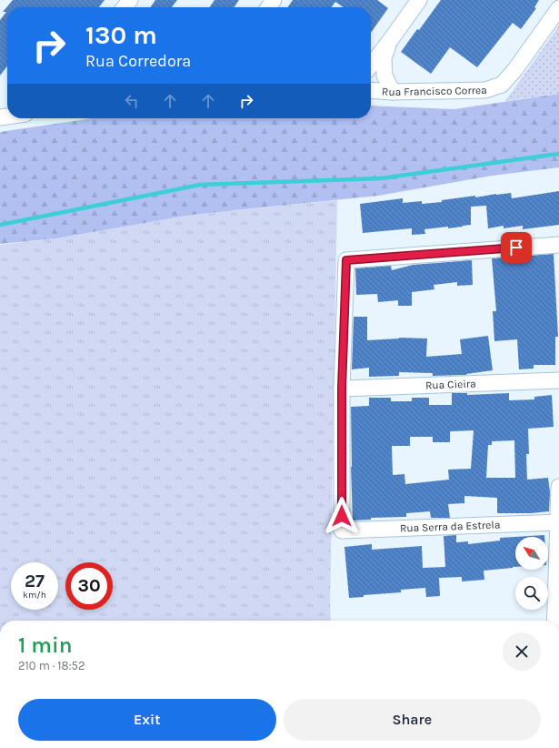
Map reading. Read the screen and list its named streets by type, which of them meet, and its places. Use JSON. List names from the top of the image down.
{
  "streets": {
    "street": ["Rua Francisco Correa", "Rua Cieira", "Rua Serra da Estrela"]
  },
  "crossings": [
    ["Rua Cieira", "Rua Serra da Estrela"]
  ],
  "north": "top left",
  "page": {
    "turn": ["130 m", "Rua Corredora"],
    "speed": "27 km/h",
    "limit": "30",
    "heading": ["1 min", "210 m · 18:52"],
    "buttons": ["Exit", "Share"]
  }
}
